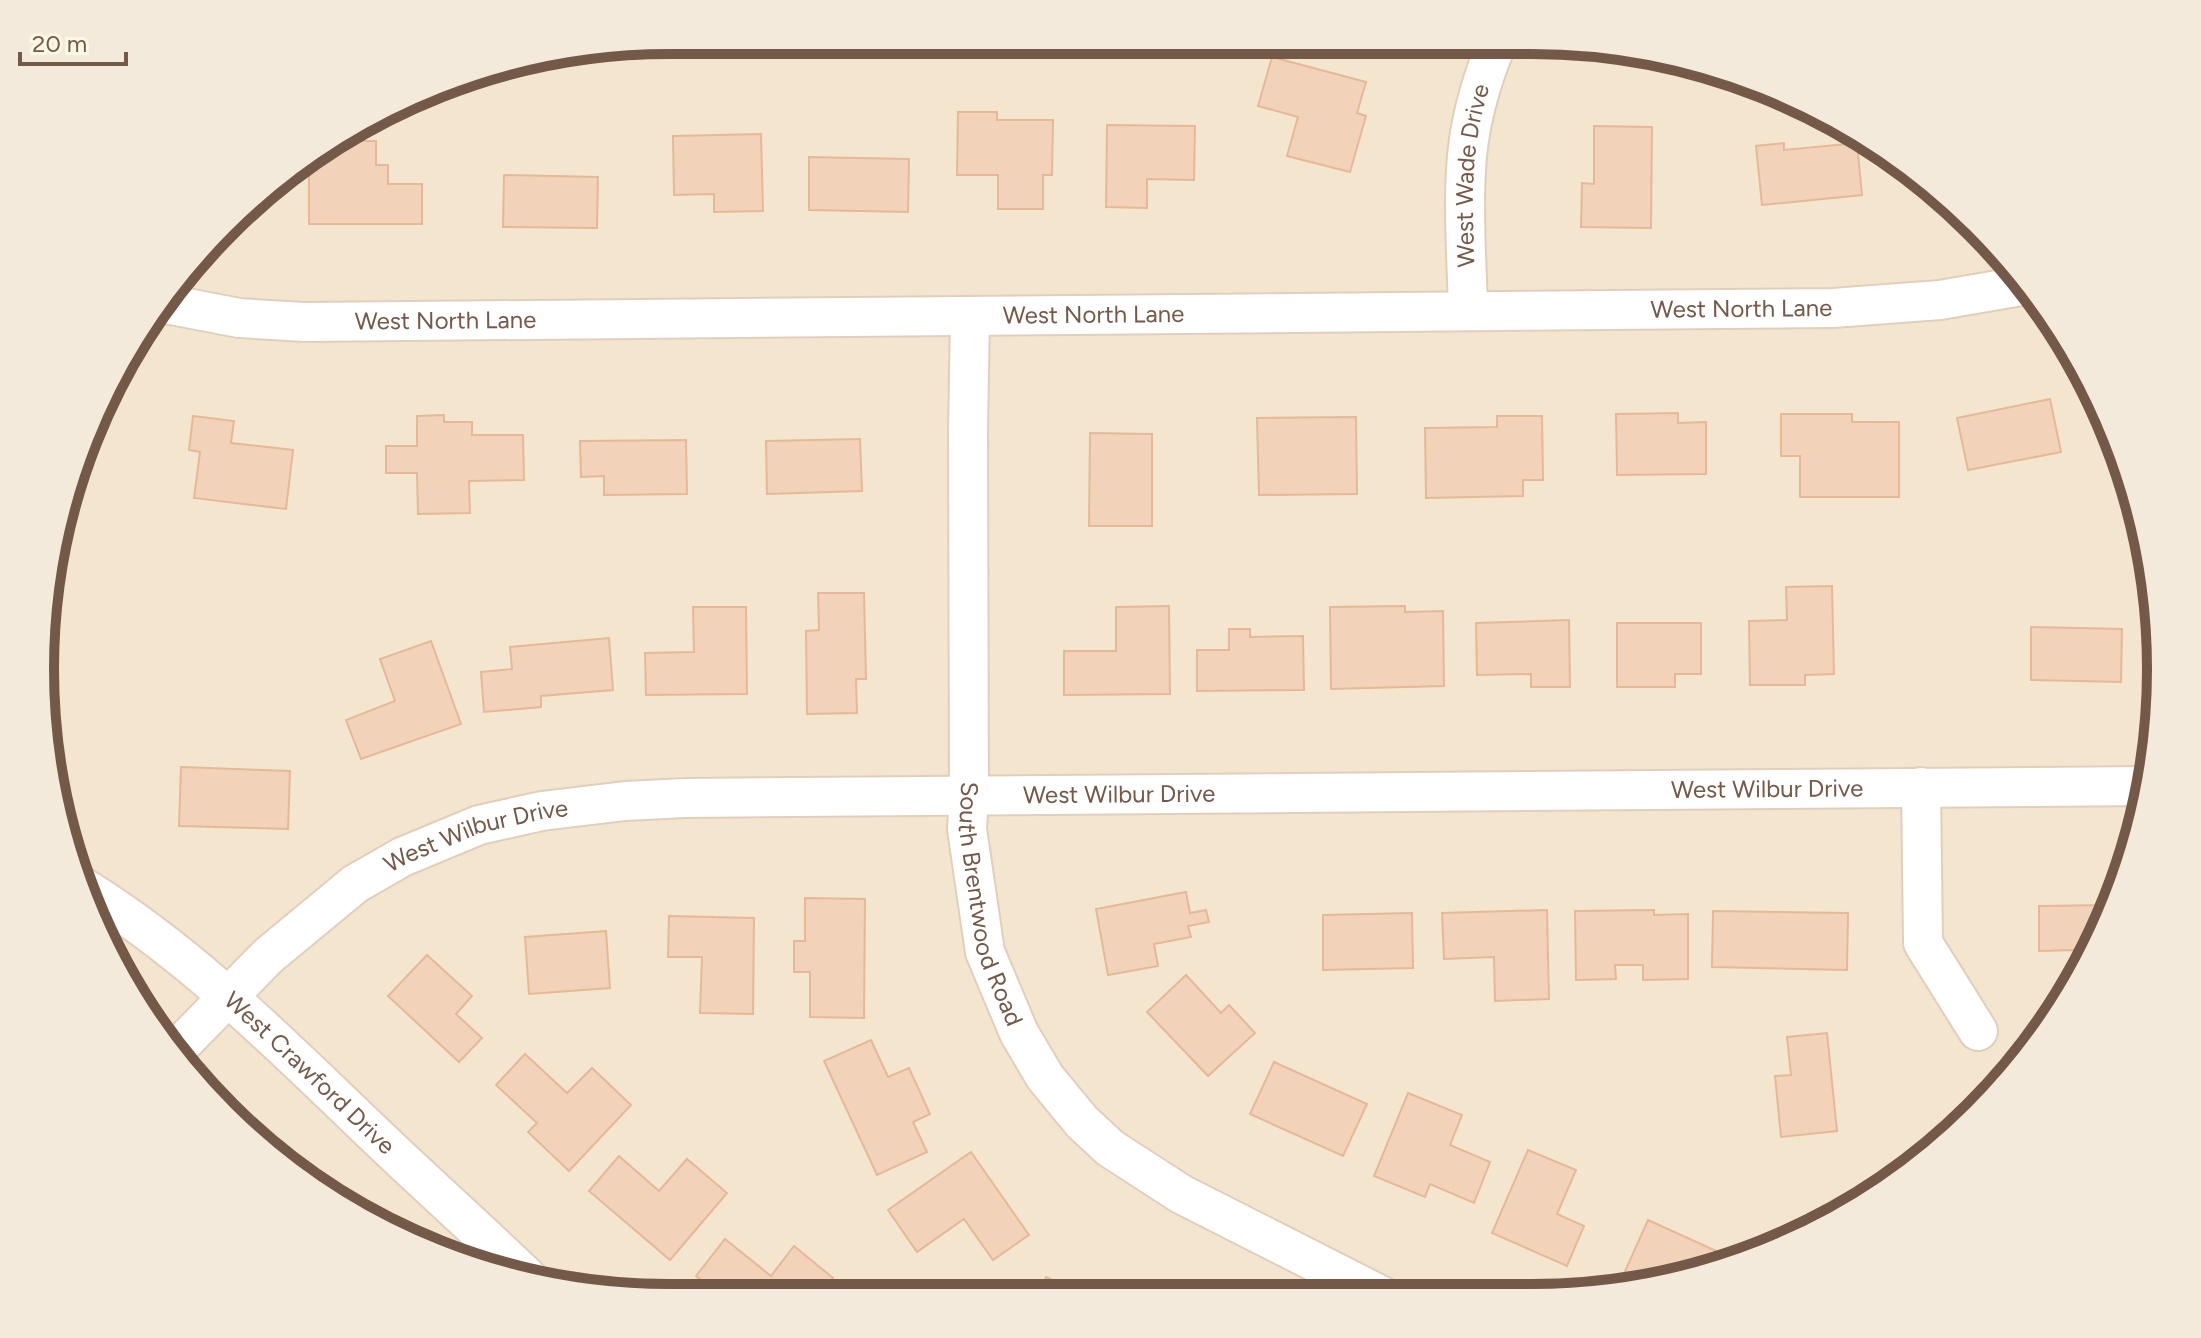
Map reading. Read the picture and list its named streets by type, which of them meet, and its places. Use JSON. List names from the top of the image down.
{
  "streets": {
    "street": [
      "West Wade Drive",
      "West North Lane",
      "West Wilbur Drive",
      "South Brentwood Road",
      "West Crawford Drive"
    ]
  },
  "crossings": [
    ["West Wade Drive", "West North Lane"],
    ["West North Lane", "South Brentwood Road"],
    ["West Wilbur Drive", "South Brentwood Road"],
    ["West Wilbur Drive", "West Crawford Drive"]
  ],
  "scale_bar": "20 m"
}
